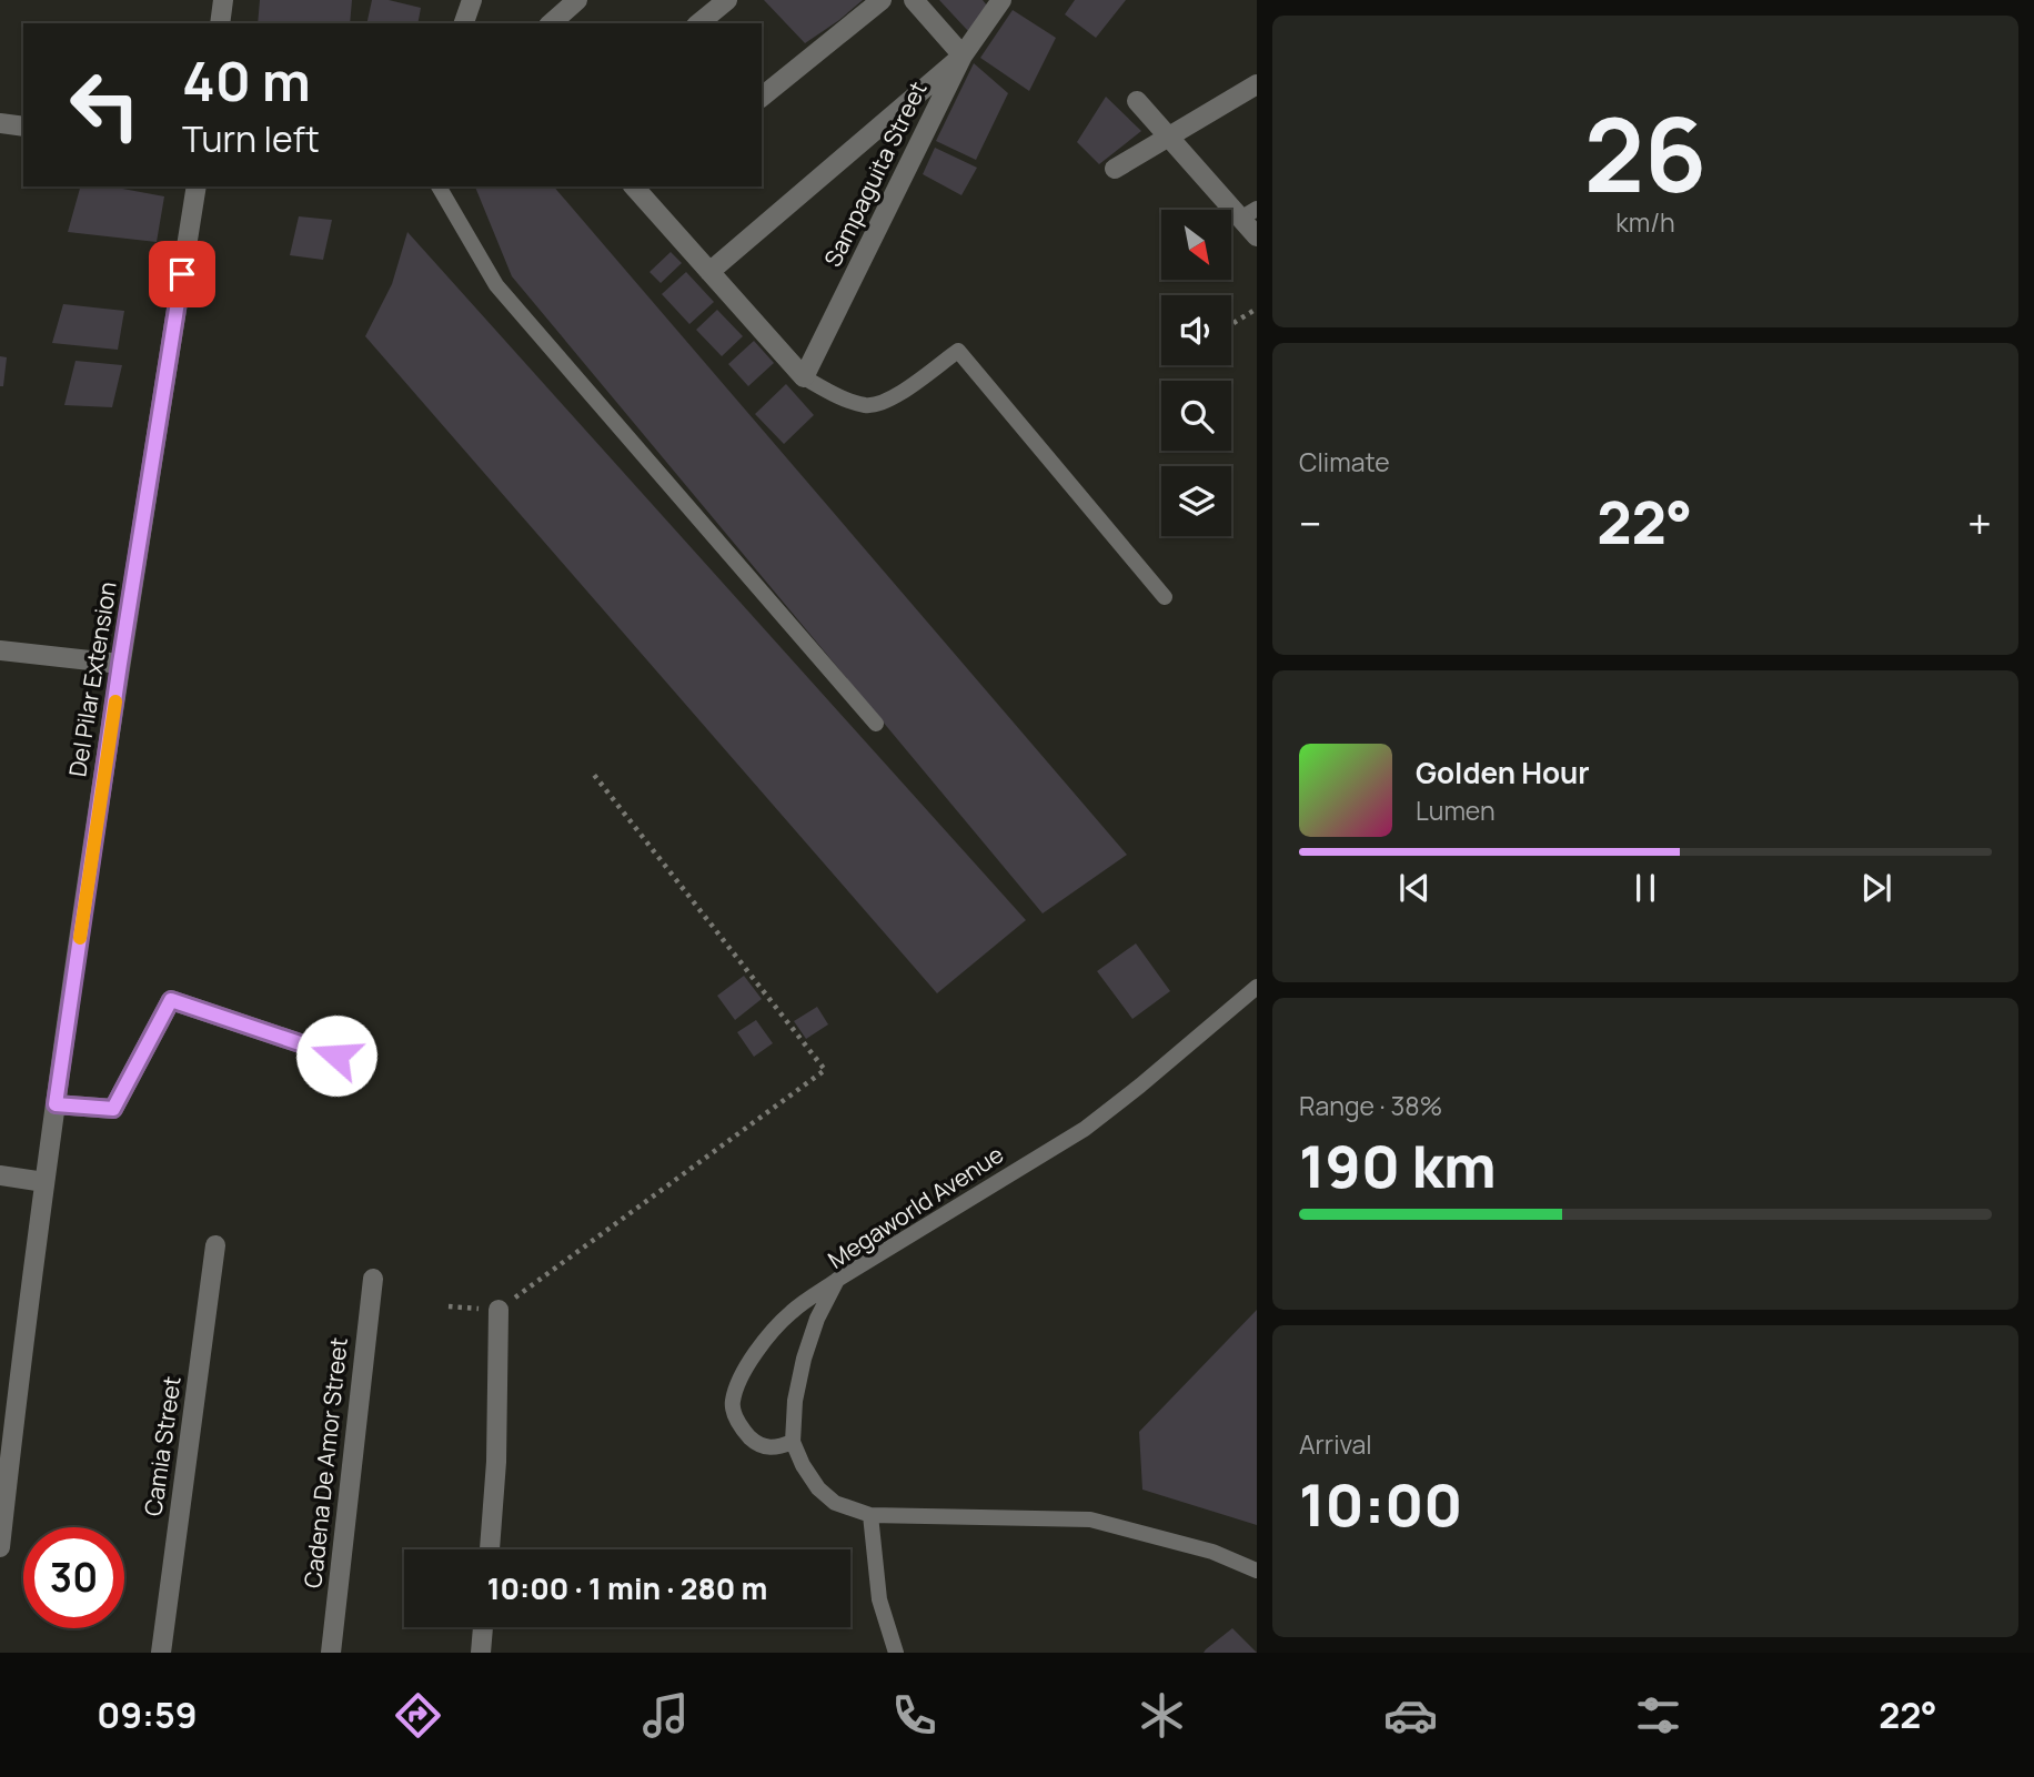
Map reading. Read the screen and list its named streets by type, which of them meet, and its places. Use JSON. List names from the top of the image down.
{
  "streets": {
    "street": [
      "Sampaguita Street",
      "Del Pilar Extension",
      "Camia Street",
      "Cadena De Amor Street"
    ],
    "lane": ["Megaworld Avenue"]
  },
  "north": "bottom right",
  "page": {
    "tile": [
      ["26", "km/h"],
      "Climate",
      ["Range · 38%", "190 km"],
      ["Arrival", "10:00"]
    ],
    "turn": ["40 m", "Turn left"],
    "heat": ["−", "22°", "+"],
    "song": ["Golden Hour", "Lumen"],
    "limit": "30",
    "trip": "10:00 · 1 min · 280 m",
    "tabs": ["09:59", "22°"]
  }
}
